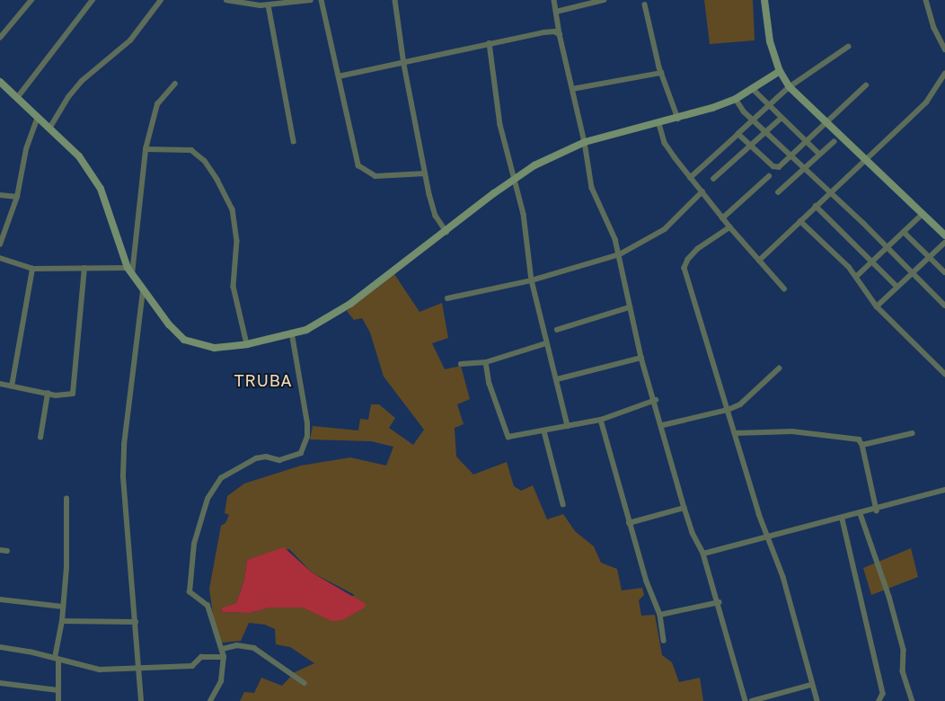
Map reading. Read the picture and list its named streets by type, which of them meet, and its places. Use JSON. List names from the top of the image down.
{
  "districts": ["TRUBA"]
}
